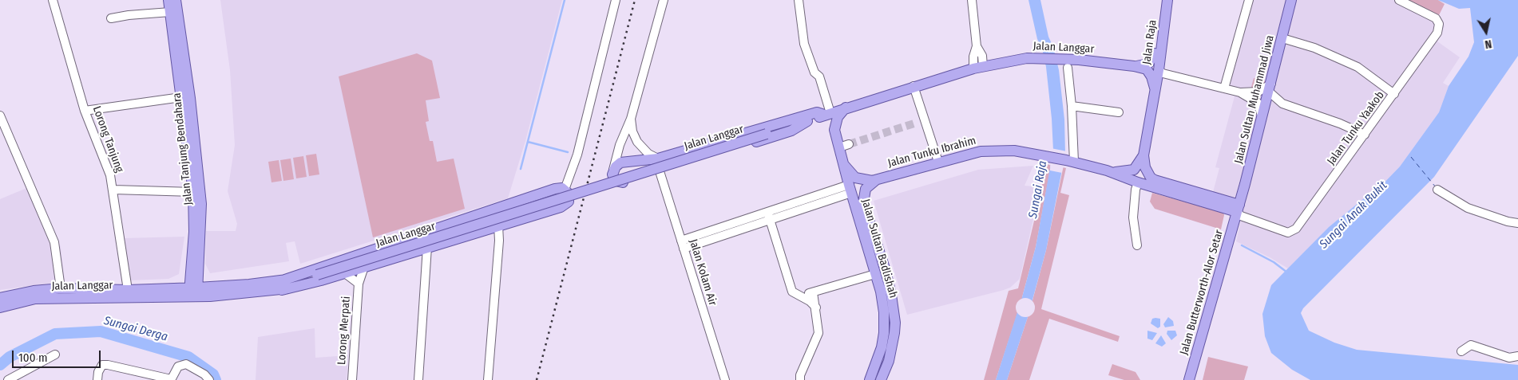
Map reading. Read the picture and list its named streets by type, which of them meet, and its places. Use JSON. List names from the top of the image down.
{
  "streets": {
    "main road": [
      "Jalan Raja",
      "Jalan Langgar",
      "Jalan Sultan Muhammad Jiwa",
      "Jalan Tanjung Bendahara",
      "Jalan Tunku Ibrahim",
      "Jalan Sultan Badlishah",
      "Jalan Butterworth-Alor Setar"
    ],
    "street": [
      "Jalan Tunku Yaakob",
      "Lorong Tanjung",
      "Jalan Kolam Air",
      "Lorong Merpati"
    ]
  },
  "crossings": [
    ["Jalan Raja", "Jalan Langgar"],
    ["Jalan Langgar", "Lorong Tanjung"],
    ["Jalan Langgar", "Jalan Tanjung Bendahara"],
    ["Jalan Sultan Muhammad Jiwa", "Jalan Tunku Yaakob"],
    ["Jalan Sultan Muhammad Jiwa", "Jalan Tunku Ibrahim"],
    ["Jalan Sultan Muhammad Jiwa", "Jalan Butterworth-Alor Setar"],
    ["Jalan Tunku Yaakob", "Jalan Tunku Ibrahim"],
    ["Jalan Tunku Yaakob", "Jalan Butterworth-Alor Setar"],
    ["Jalan Tunku Ibrahim", "Jalan Sultan Badlishah"],
    ["Jalan Tunku Ibrahim", "Jalan Butterworth-Alor Setar"]
  ],
  "water": ["Sungai Raja", "Sungai Anak Bukit", "Sungai Derga"],
  "scale_bar": "100 m",
  "north": "bottom"
}
